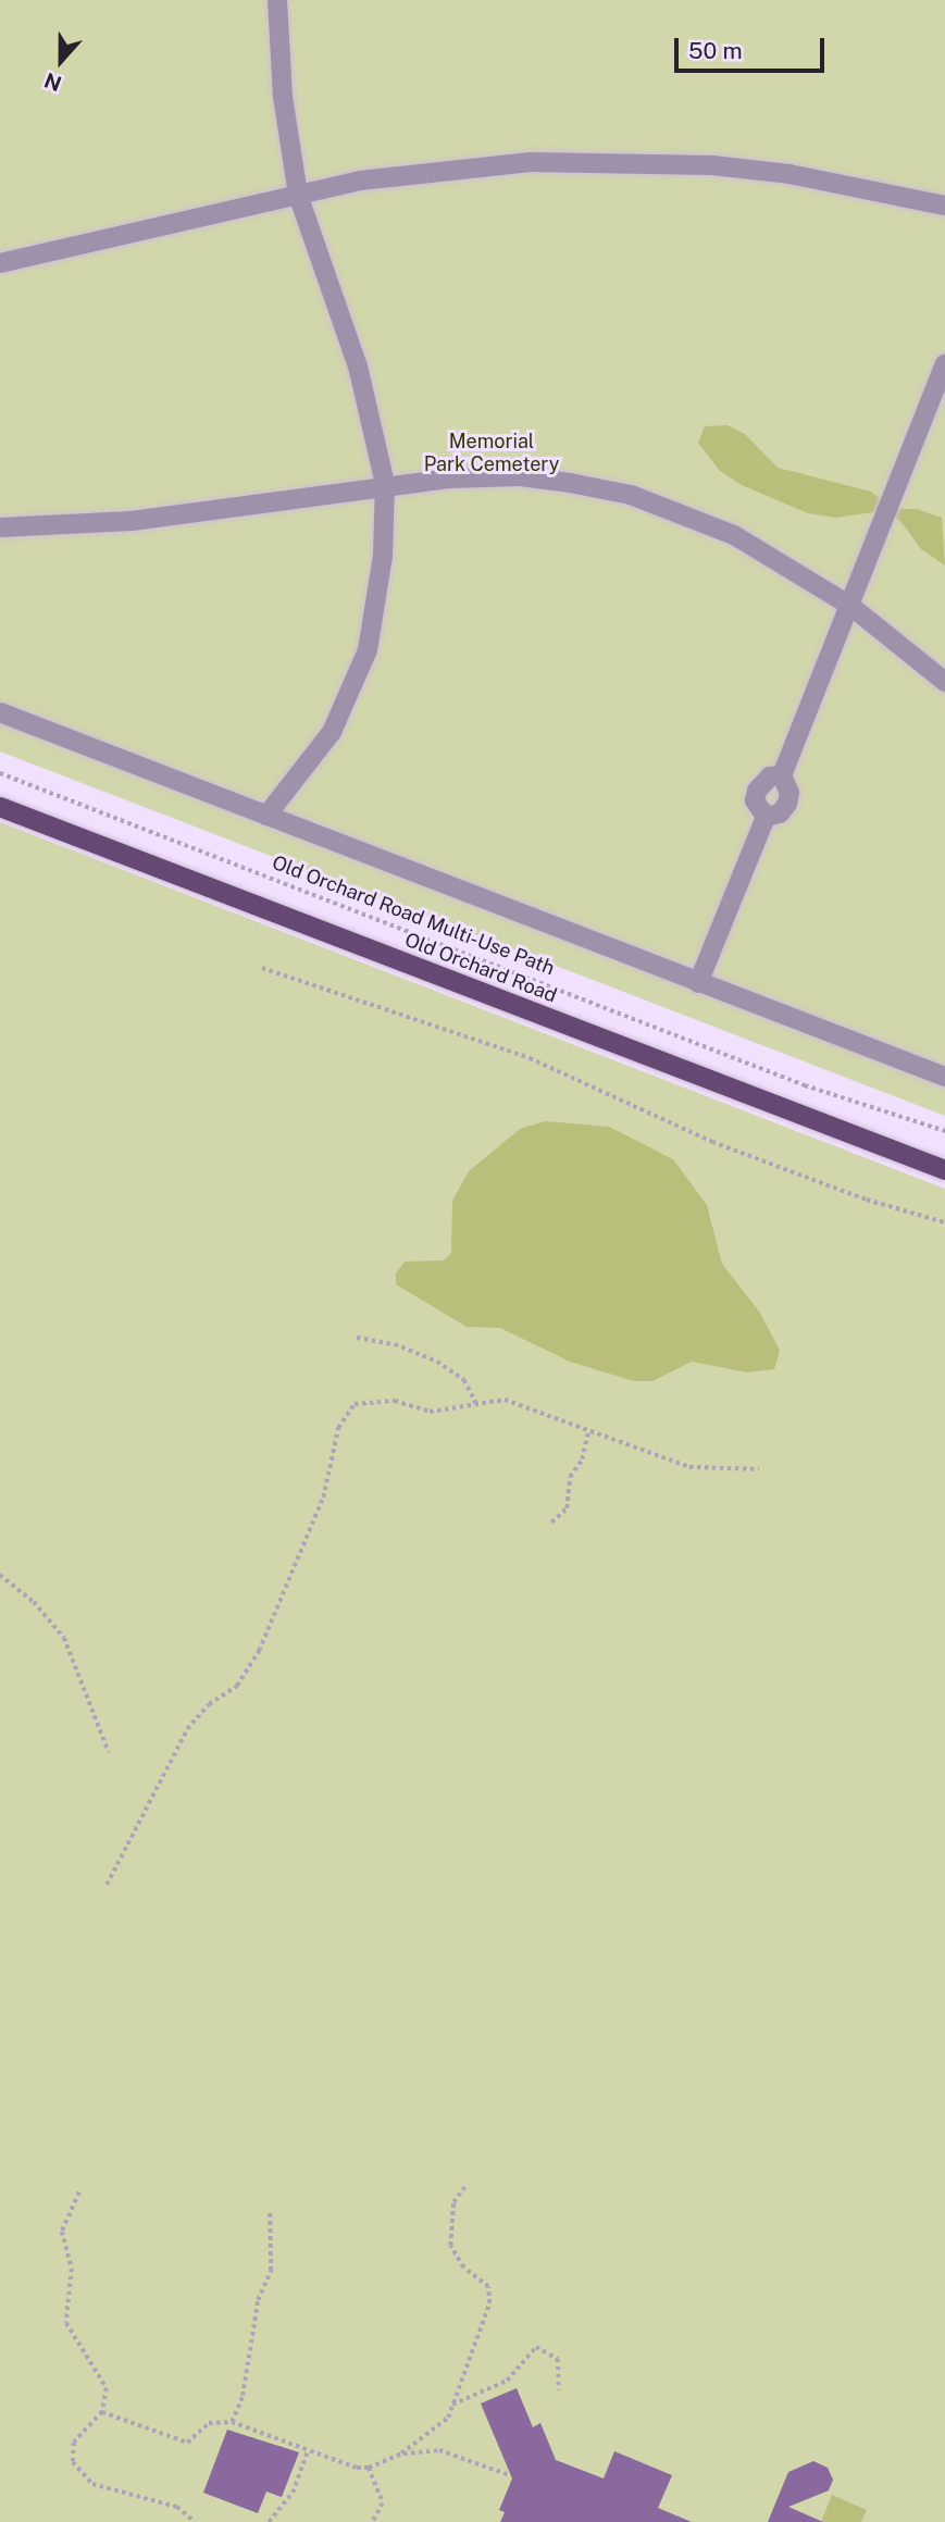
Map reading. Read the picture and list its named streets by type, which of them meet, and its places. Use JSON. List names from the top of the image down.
{
  "streets": {
    "main road": ["Old Orchard Road"],
    "path": ["Old Orchard Road Multi-Use Path"]
  },
  "parks": ["Memorial Park Cemetery"],
  "scale_bar": "50 m",
  "north": "bottom"
}
